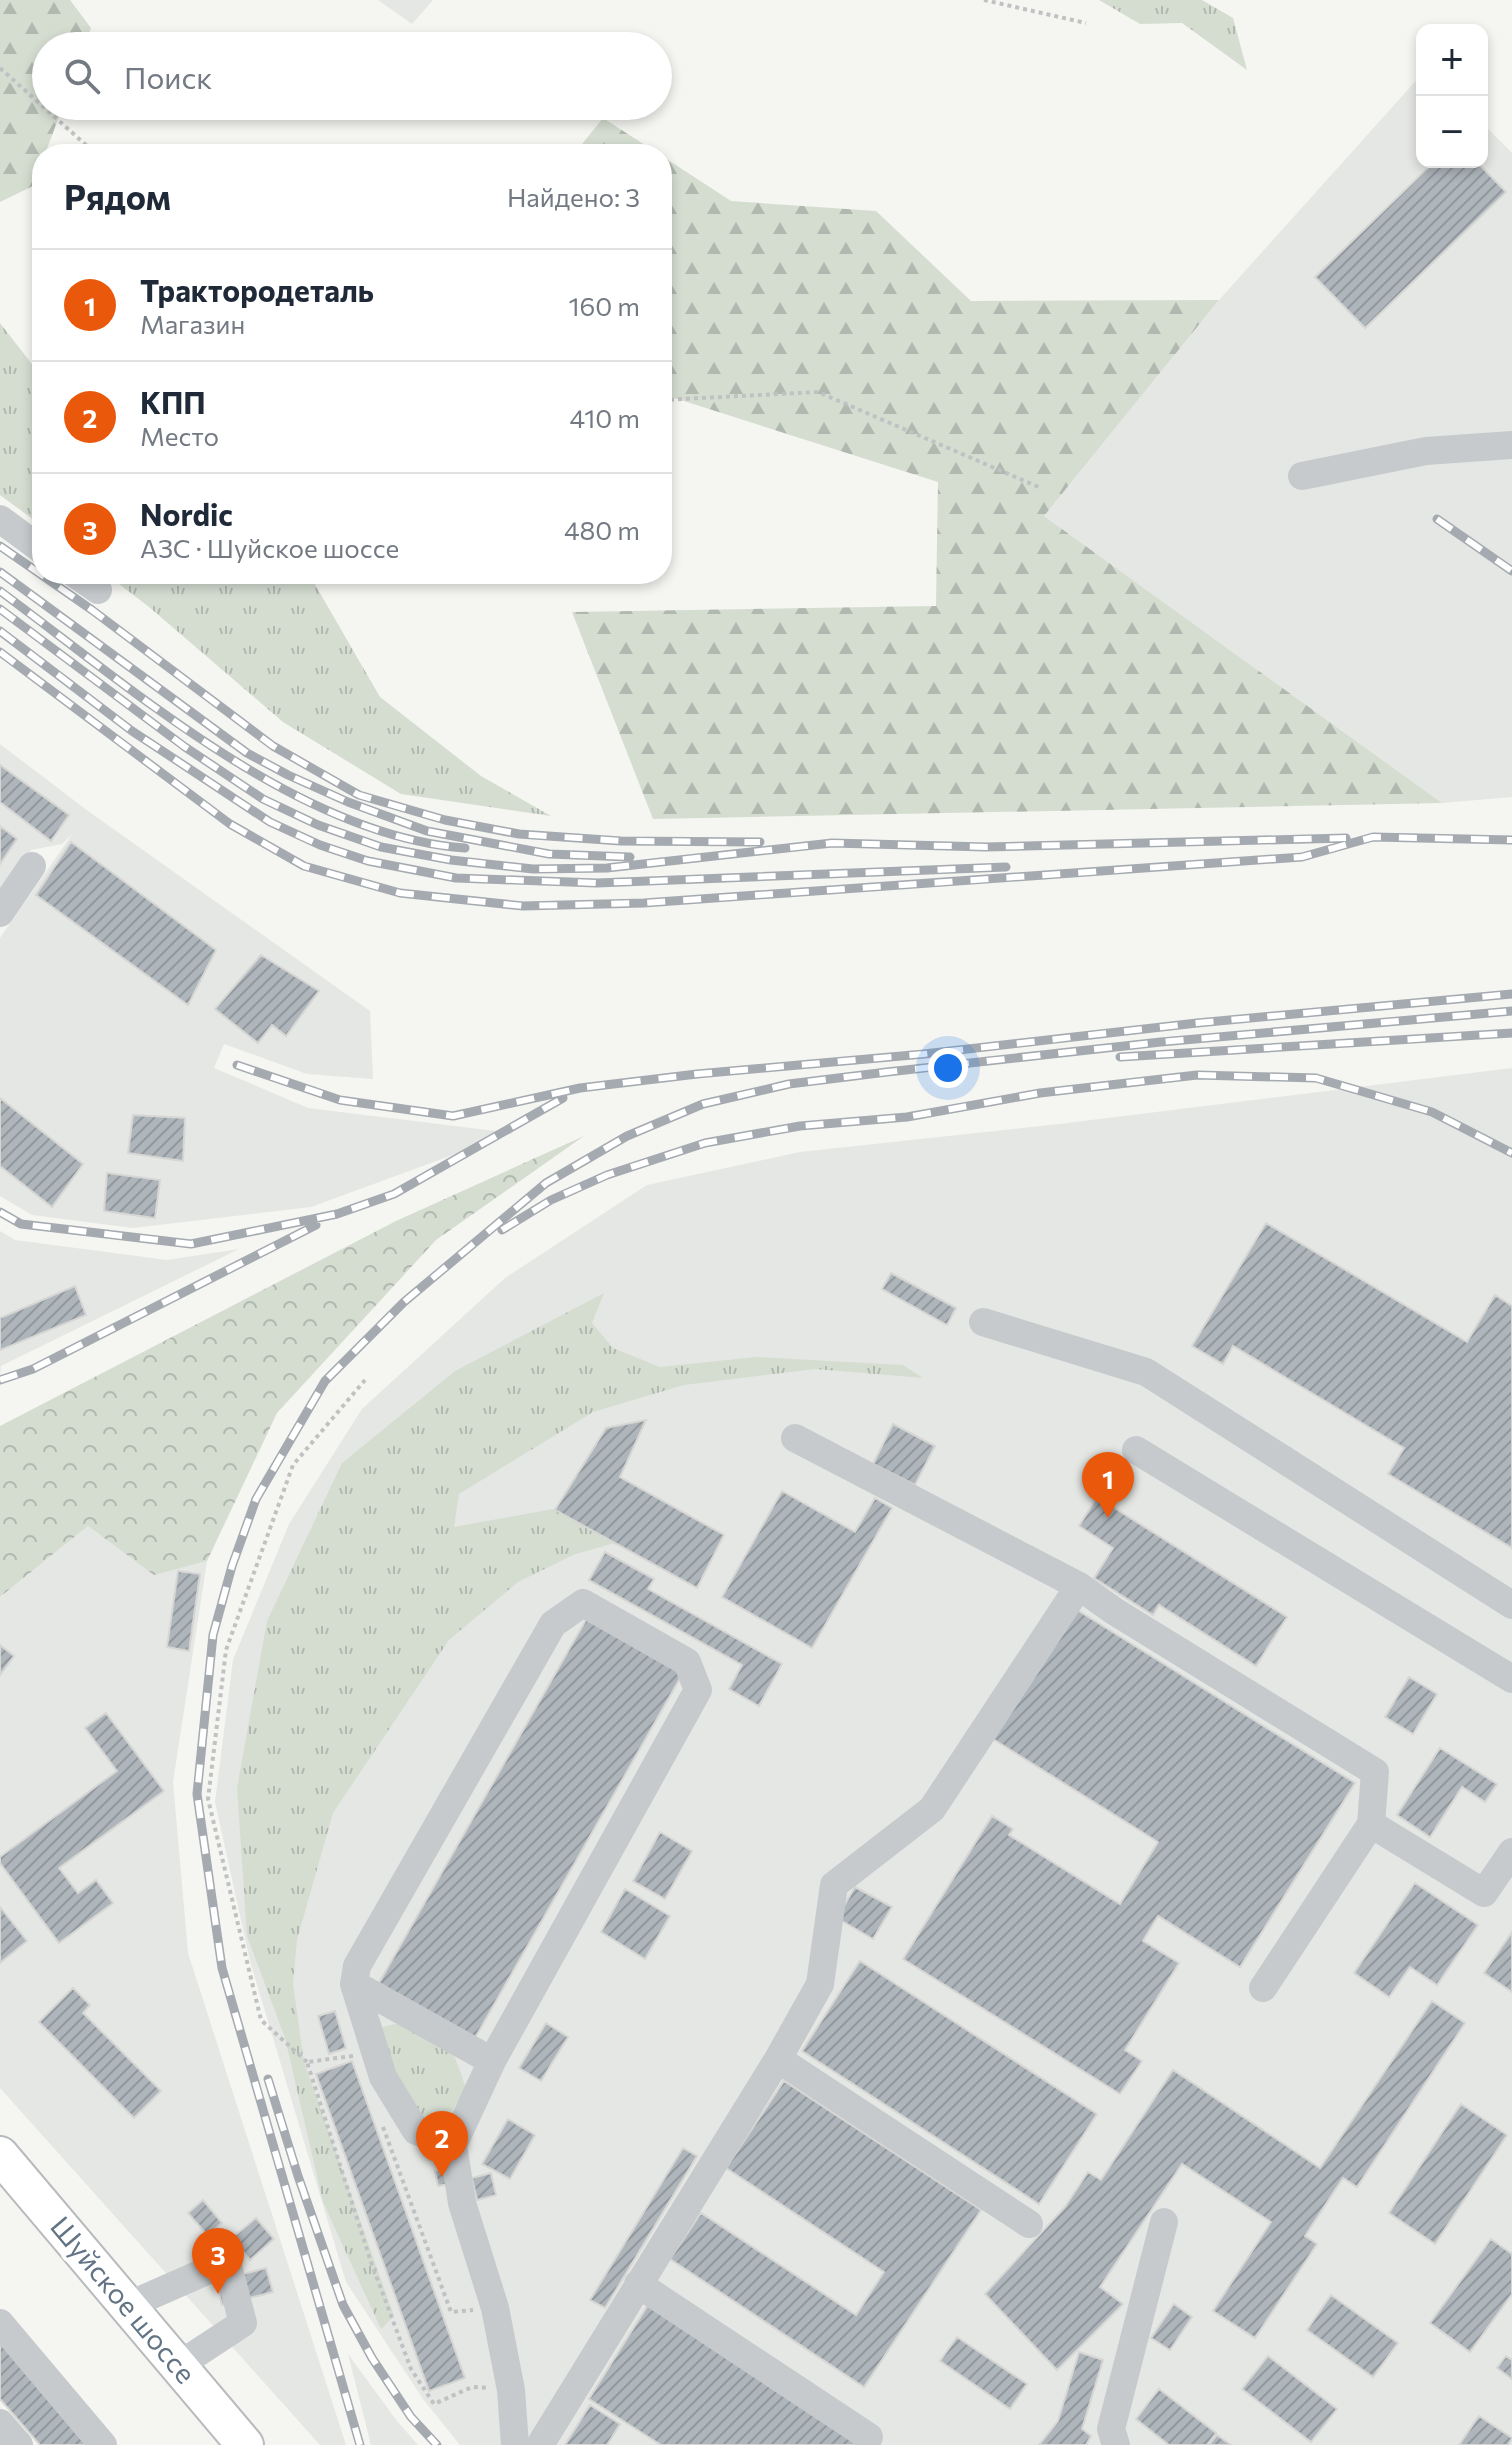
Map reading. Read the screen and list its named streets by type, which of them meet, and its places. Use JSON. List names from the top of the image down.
{
  "streets": {
    "main road": ["Шуйское шоссе"]
  },
  "page": {
    "map_buttons": ["+", "−"],
    "search": "Поиск",
    "heading": ["Рядом", "Найдено: 3"],
    "list": [
      {
        "mark": "1",
        "name": "Трактородеталь",
        "note": "Магазин",
        "value": "160 m"
      },
      {
        "mark": "2",
        "name": "КПП",
        "note": "Место",
        "value": "410 m"
      },
      {
        "mark": "3",
        "name": "Nordic",
        "note": "АЗС · Шуйское шоссе",
        "value": "480 m"
      }
    ],
    "pins": ["1", "2", "3"]
  }
}
